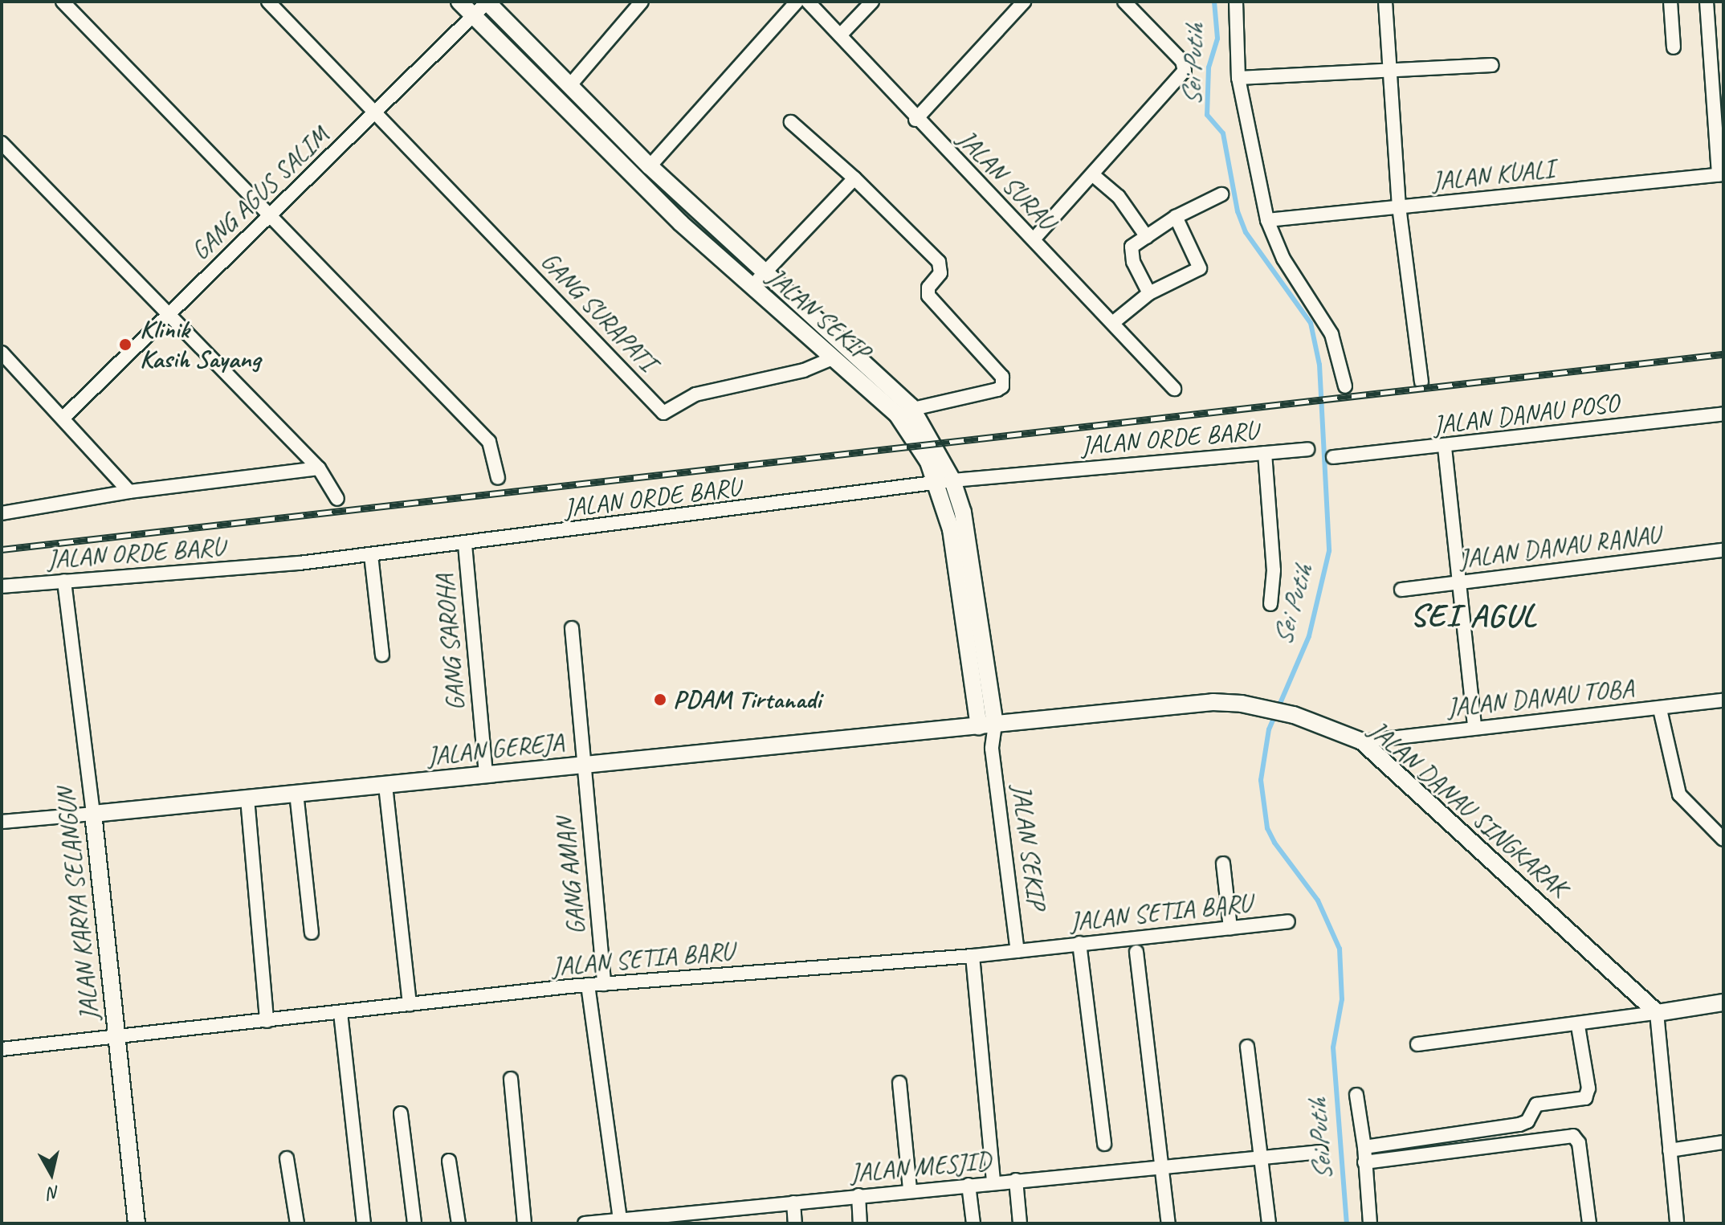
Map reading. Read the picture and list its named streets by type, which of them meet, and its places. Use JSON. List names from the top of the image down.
{
  "streets": {
    "street": [
      "JALAN KUALI",
      "JALAN SURAU",
      "GANG AGUS SALIM",
      "GANG SURAPATI",
      "JALAN SEKIP",
      "JALAN DANAU POSO",
      "JALAN ORDE BARU",
      "JALAN DANAU RANAU",
      "GANG SAROHA",
      "JALAN DANAU TOBA",
      "JALAN GEREJA",
      "JALAN DANAU SINGKARAK",
      "GANG AMAN",
      "JALAN KARYA SELANGUN",
      "JALAN SETIA BARU",
      "JALAN MESJID"
    ]
  },
  "crossings": [
    ["GANG AGUS SALIM", "GANG SURAPATI"],
    ["GANG AGUS SALIM", "JALAN SEKIP"],
    ["GANG SURAPATI", "JALAN SEKIP"],
    ["JALAN SEKIP", "JALAN ORDE BARU"],
    ["JALAN SEKIP", "JALAN GEREJA"],
    ["JALAN SEKIP", "JALAN DANAU SINGKARAK"],
    ["JALAN SEKIP", "JALAN SETIA BARU"],
    ["JALAN ORDE BARU", "GANG SAROHA"],
    ["JALAN ORDE BARU", "JALAN KARYA SELANGUN"],
    ["GANG SAROHA", "JALAN GEREJA"],
    ["JALAN DANAU TOBA", "JALAN DANAU SINGKARAK"],
    ["JALAN GEREJA", "JALAN DANAU SINGKARAK"],
    ["JALAN GEREJA", "GANG AMAN"],
    ["JALAN GEREJA", "JALAN KARYA SELANGUN"],
    ["GANG AMAN", "JALAN SETIA BARU"],
    ["JALAN KARYA SELANGUN", "JALAN SETIA BARU"]
  ],
  "districts": ["SEI AGUL"],
  "water": ["Sei Putih"],
  "places": ["Klinik Kasih Sayang", "PDAM Tirtanadi"],
  "north": "bottom"
}
